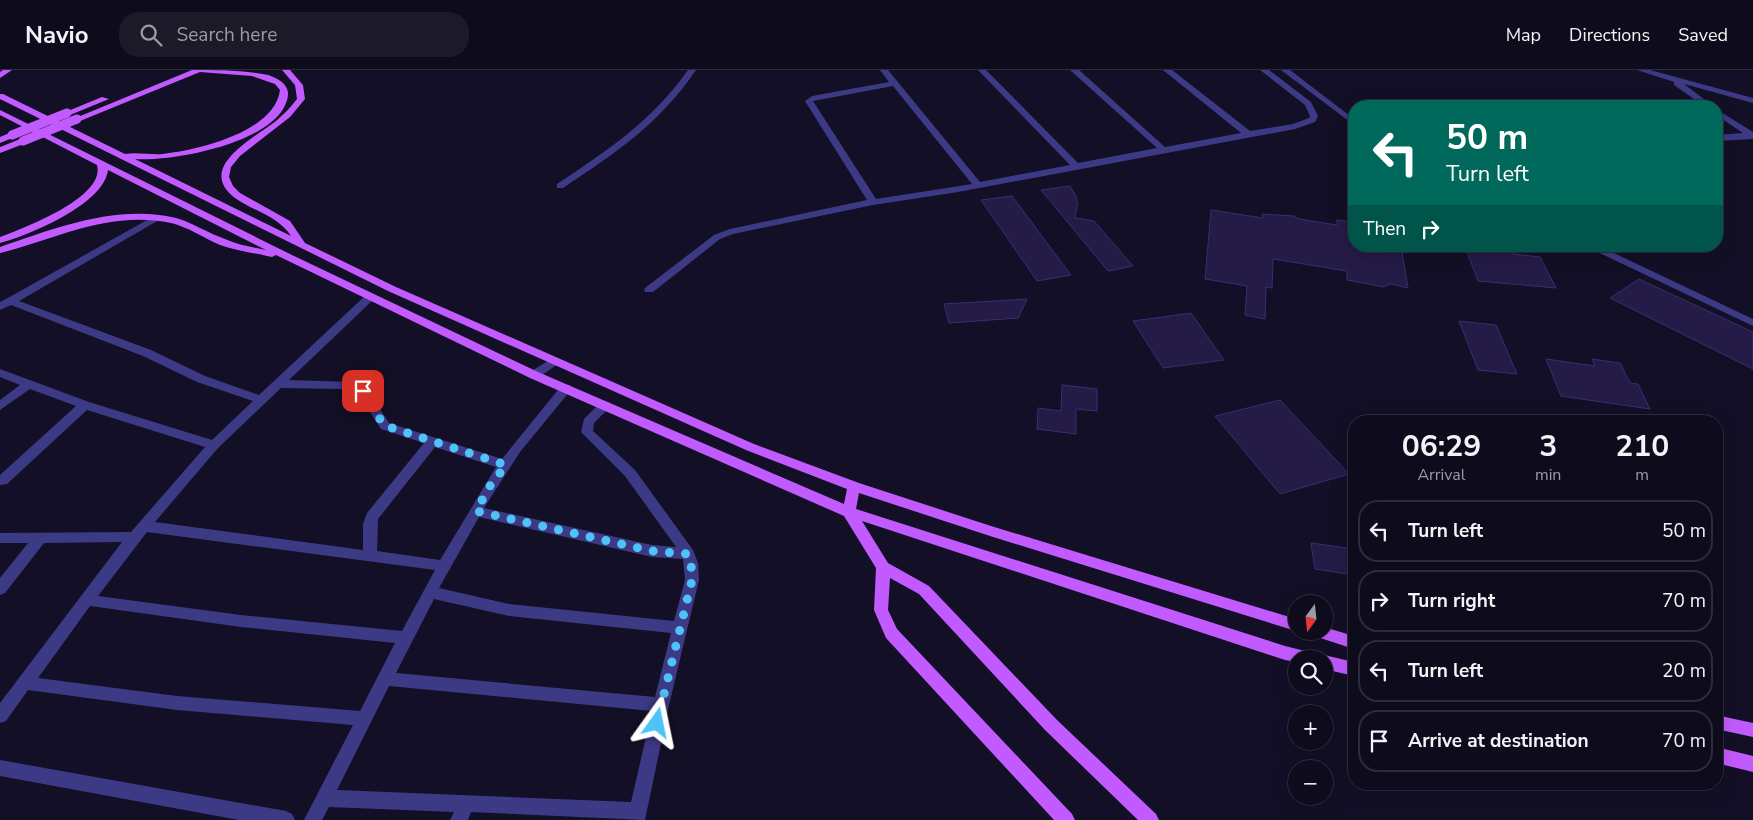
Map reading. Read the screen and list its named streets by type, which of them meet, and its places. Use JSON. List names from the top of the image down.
{
  "north": "bottom",
  "page": {
    "header": "Navio",
    "search": "Search here",
    "nav": ["Map", "Directions", "Saved"],
    "turn": ["50 m", "Turn left"],
    "then": "Then",
    "eta": [
      "06:29",
      "Arrival",
      "3",
      "min",
      "210",
      "m"
    ],
    "list": [
      {
        "name": "Turn left",
        "value": "50 m"
      },
      {
        "name": "Turn right",
        "value": "70 m"
      },
      {
        "name": "Turn left",
        "value": "20 m"
      },
      {
        "name": "Arrive at destination",
        "value": "70 m"
      }
    ],
    "map_buttons": ["+", "−"]
  }
}
